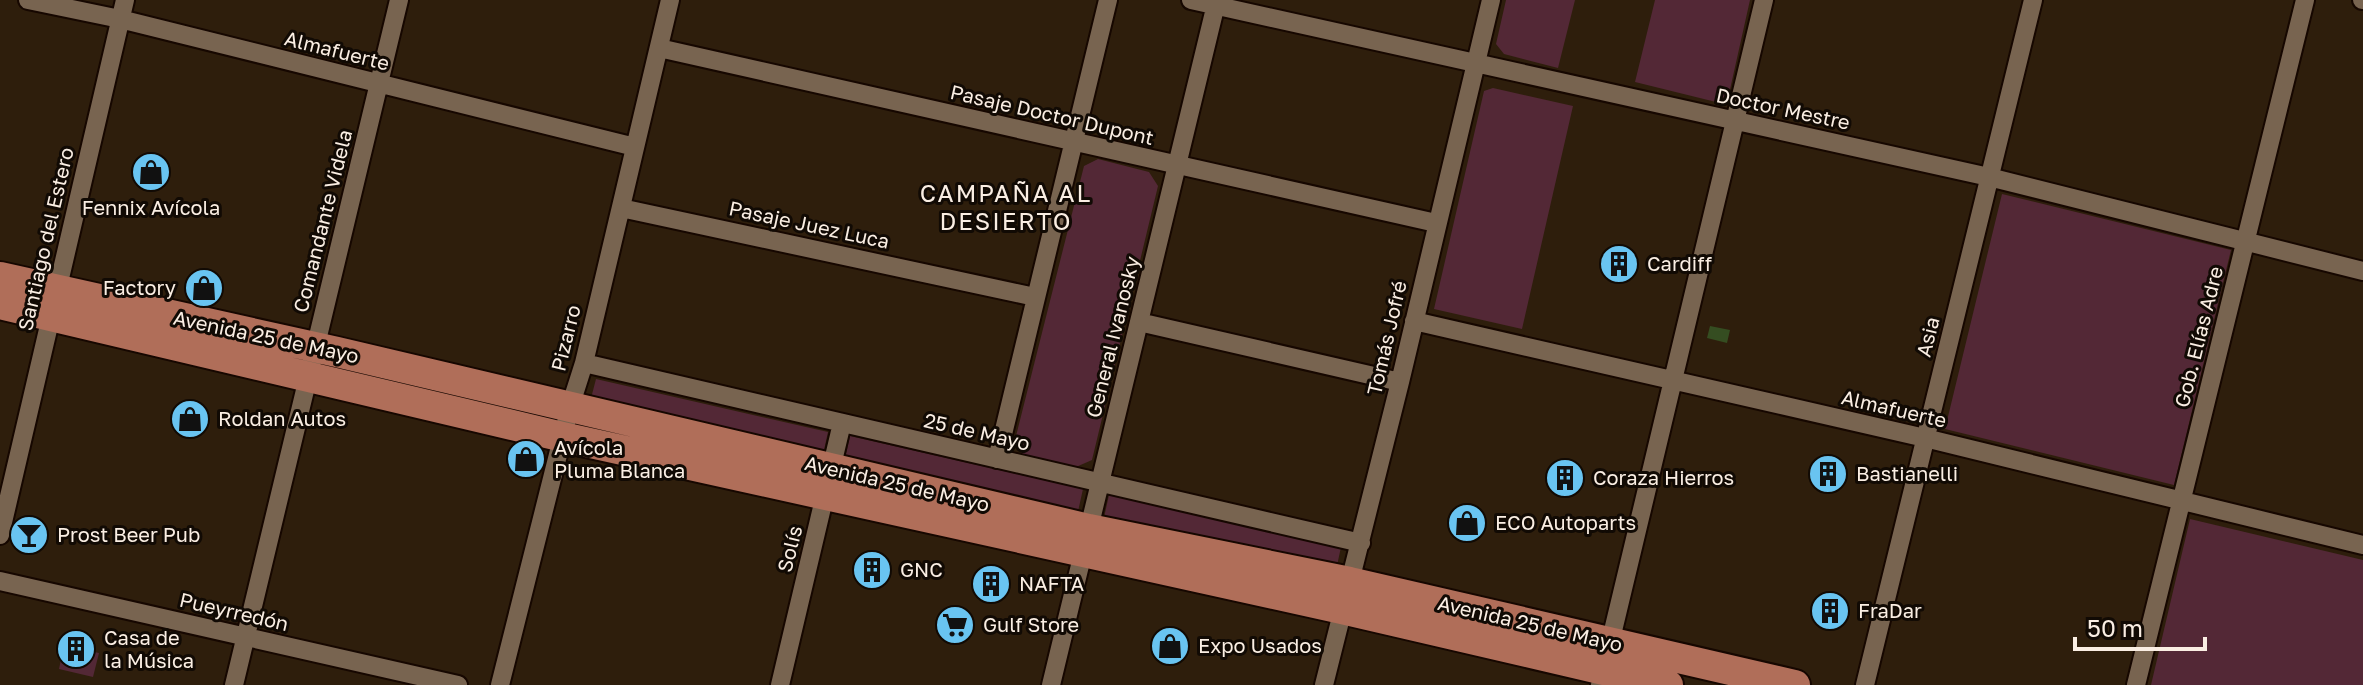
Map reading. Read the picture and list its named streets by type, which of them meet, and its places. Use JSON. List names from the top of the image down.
{
  "streets": {
    "main road": ["Avenida 25 de Mayo"],
    "street": [
      "Almafuerte",
      "Doctor Mestre",
      "Pasaje Doctor Dupont",
      "Comandante Videla",
      "Pasaje Juez Luca",
      "Santiago del Estero",
      "General Ivanosky",
      "Asia",
      "Gob. Elías Adre",
      "Pizarro",
      "Tomás Jofré",
      "25 de Mayo",
      "Solís",
      "Pueyrredón"
    ]
  },
  "crossings": [
    ["Almafuerte", "Comandante Videla"],
    ["Almafuerte", "Santiago del Estero"],
    ["Almafuerte", "Asia"],
    ["Almafuerte", "Gob. Elías Adre"],
    ["Almafuerte", "Pizarro"],
    ["Almafuerte", "Tomás Jofré"],
    ["Doctor Mestre", "General Ivanosky"],
    ["Doctor Mestre", "Asia"],
    ["Doctor Mestre", "Gob. Elías Adre"],
    ["Doctor Mestre", "Tomás Jofré"],
    ["Pasaje Doctor Dupont", "General Ivanosky"],
    ["Pasaje Doctor Dupont", "Pizarro"],
    ["Pasaje Doctor Dupont", "Tomás Jofré"],
    ["Comandante Videla", "Avenida 25 de Mayo"],
    ["Comandante Videla", "Pueyrredón"],
    ["Pasaje Juez Luca", "Pizarro"],
    ["Santiago del Estero", "Avenida 25 de Mayo"],
    ["Avenida 25 de Mayo", "General Ivanosky"],
    ["Avenida 25 de Mayo", "Pizarro"],
    ["Avenida 25 de Mayo", "Tomás Jofré"],
    ["Avenida 25 de Mayo", "Solís"],
    ["General Ivanosky", "25 de Mayo"],
    ["Pizarro", "25 de Mayo"],
    ["Tomás Jofré", "25 de Mayo"],
    ["25 de Mayo", "Solís"]
  ],
  "districts": ["CAMPAÑA AL DESIERTO"],
  "places": {
    "shop": [
      "Fennix Avícola",
      "Factory",
      "Roldan Autos",
      "Avícola Pluma Blanca",
      "ECO Autoparts",
      "Expo Usados"
    ],
    "building": [
      "Cardiff",
      "Bastianelli",
      "Coraza Hierros",
      "GNC",
      "NAFTA",
      "FraDar",
      "Casa de la Música"
    ],
    "bar": ["Prost Beer Pub"],
    "supermarket": ["Gulf Store"]
  },
  "scale_bar": "50 m"
}
